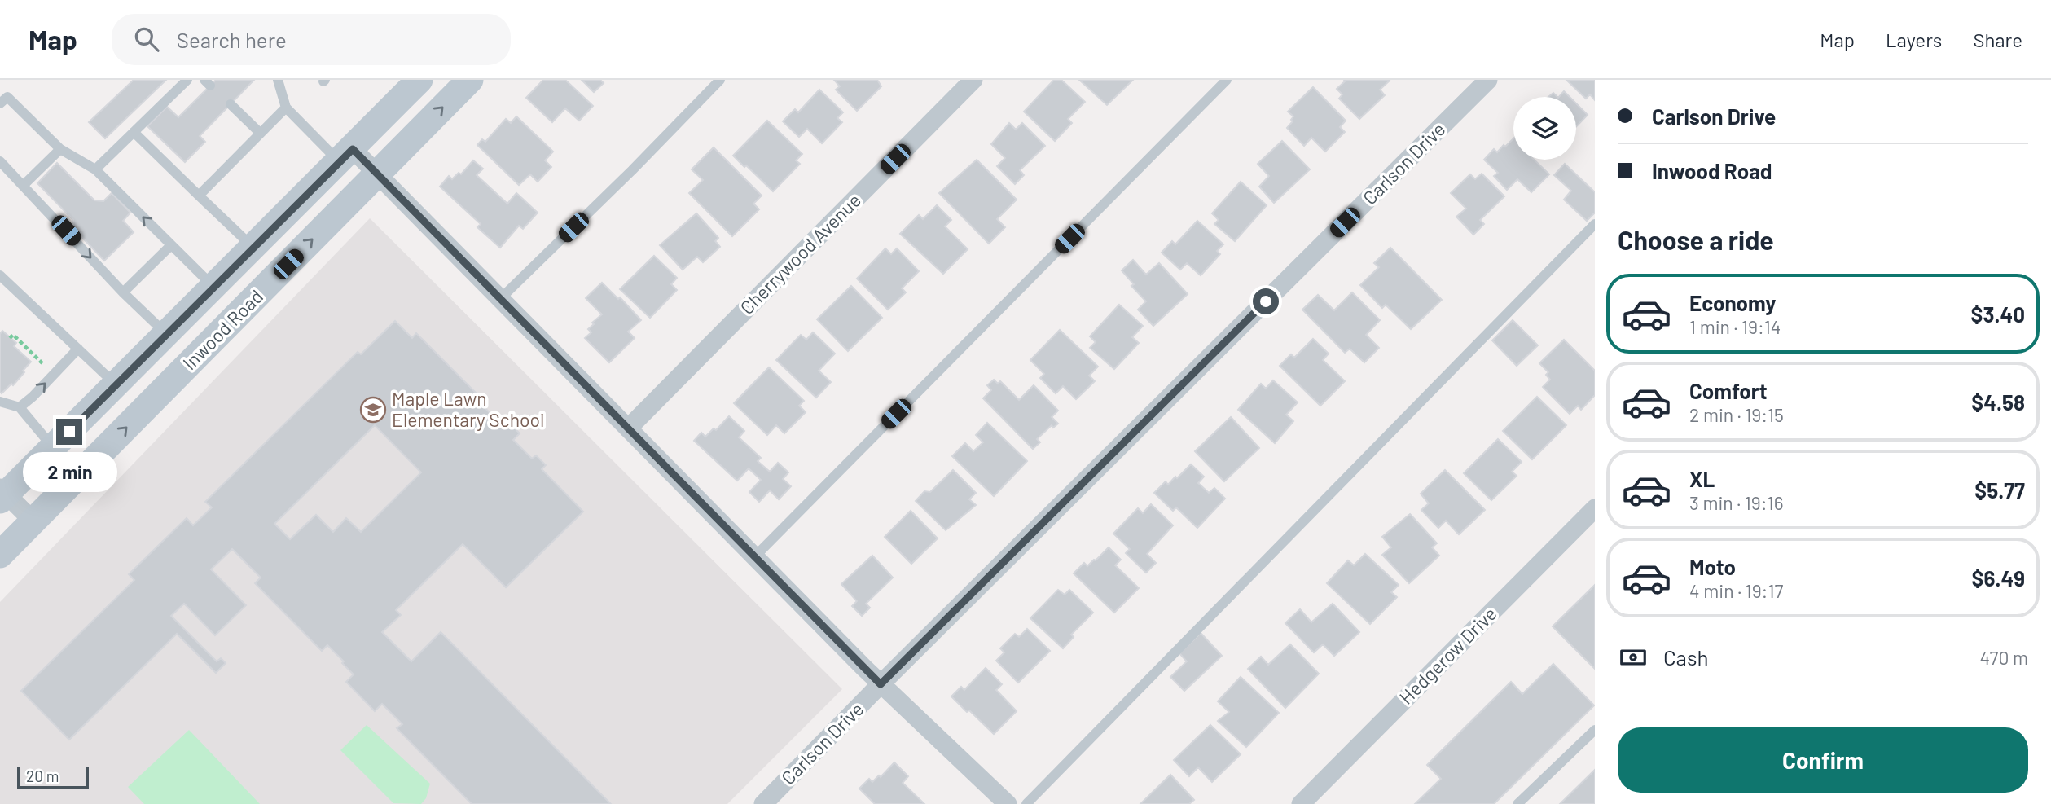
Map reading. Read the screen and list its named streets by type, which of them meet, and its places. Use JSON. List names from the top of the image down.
{
  "streets": {
    "main road": ["Inwood Road"],
    "street": ["Carlson Drive", "Cherrywood Avenue", "Hedgerow Drive"]
  },
  "places": {
    "school or university": ["Maple Lawn Elementary School"]
  },
  "scale_bar": "20 m",
  "page": {
    "header": "Map",
    "search": "Search here",
    "nav": ["Map", "Layers", "Share"],
    "banner": ["Carlson Drive", "Inwood Road"],
    "heading": "Choose a ride",
    "list": [
      {
        "name": "Economy",
        "note": "1 min · 19:14",
        "value": "$3.40"
      },
      {
        "name": "Comfort",
        "note": "2 min · 19:15",
        "value": "$4.58"
      },
      {
        "name": "XL",
        "note": "3 min · 19:16",
        "value": "$5.77"
      },
      {
        "name": "Moto",
        "note": "4 min · 19:17",
        "value": "$6.49"
      }
    ],
    "bubble": "2 min",
    "pay": ["Cash", "470 m"],
    "buttons": "Confirm",
    "scale": "20 m"
  }
}
